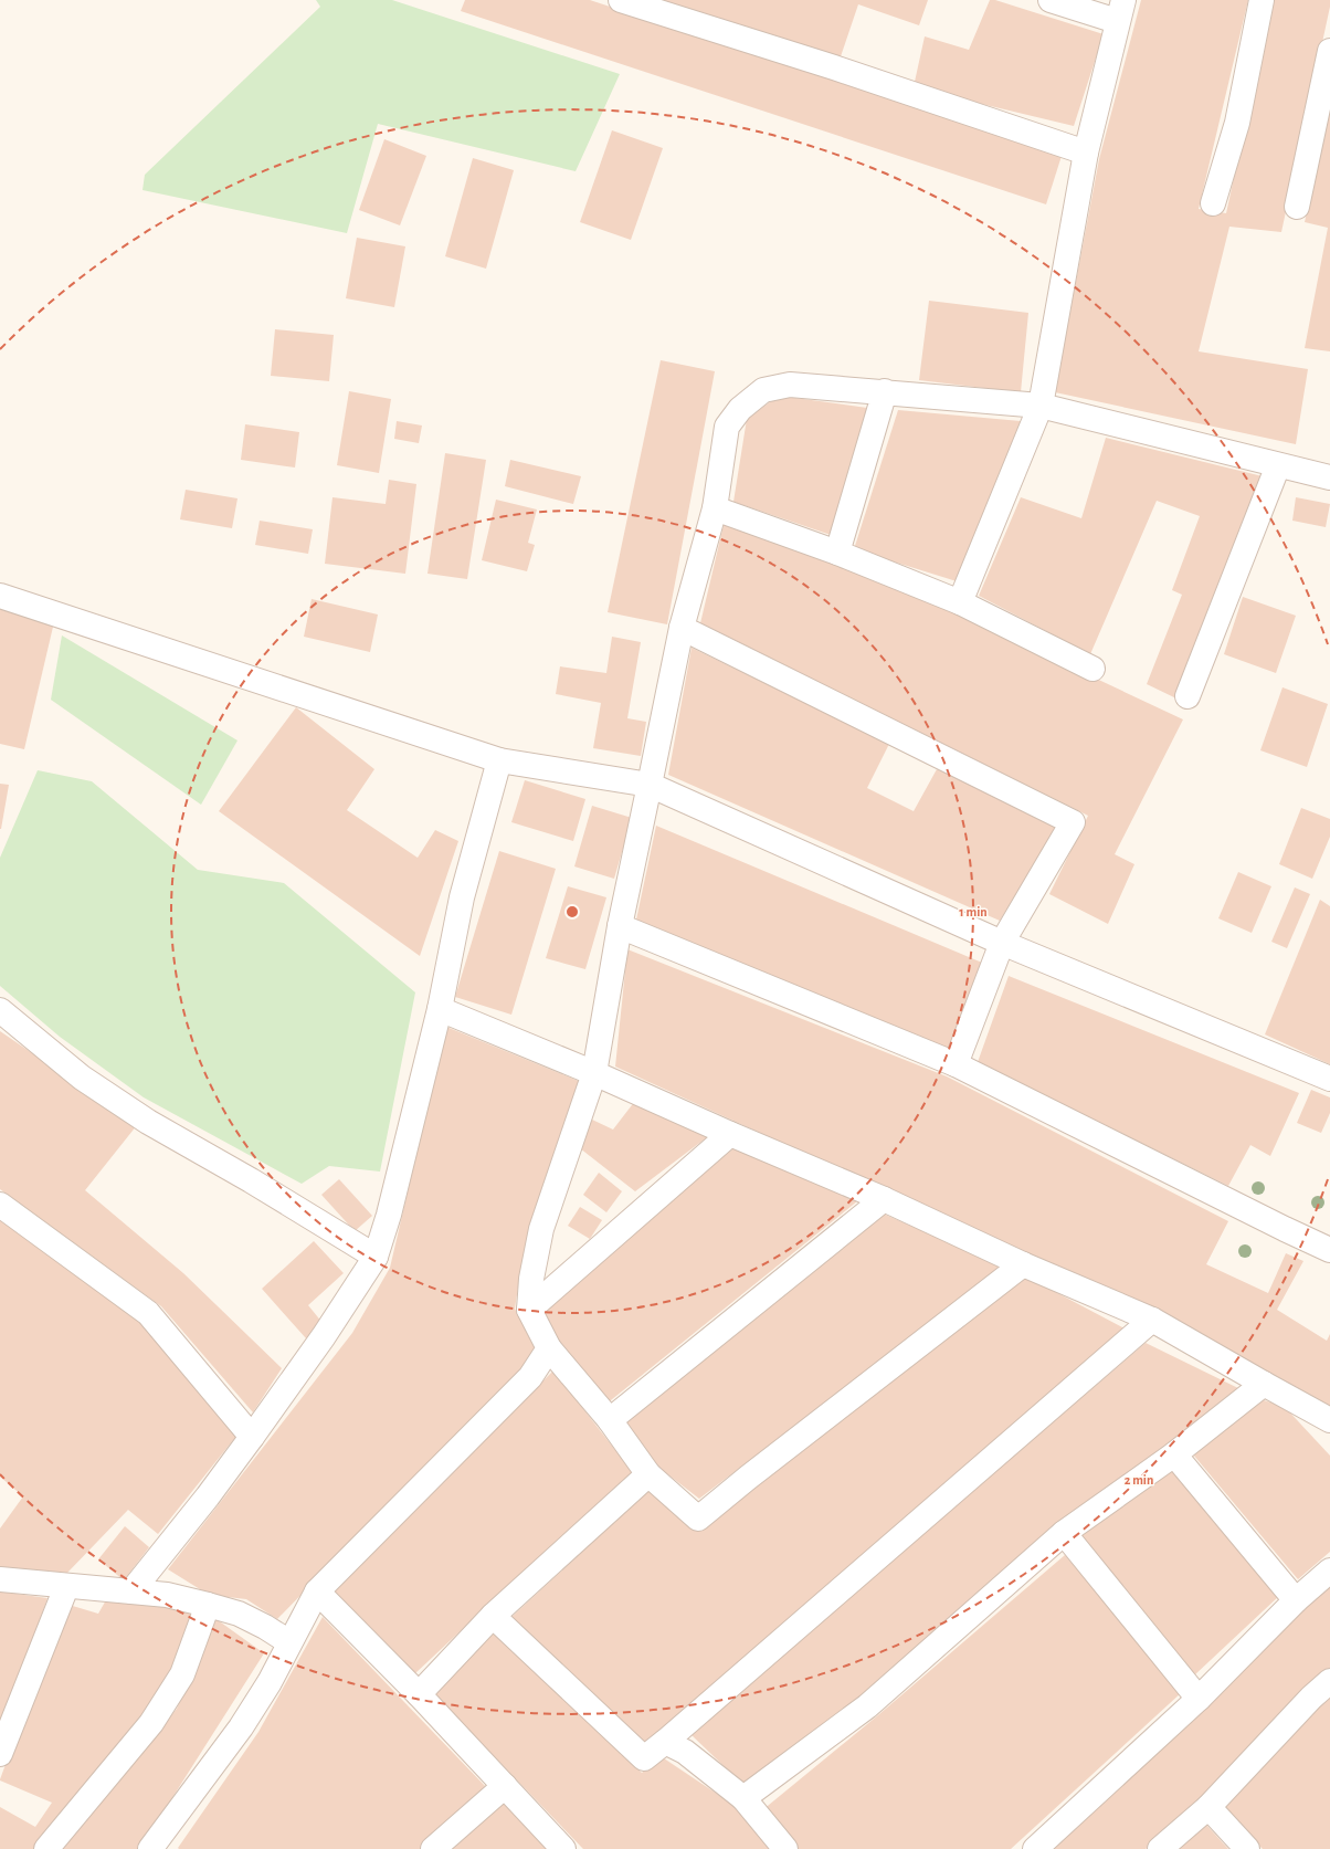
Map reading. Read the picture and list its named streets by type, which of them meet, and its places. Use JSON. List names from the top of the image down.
{
  "rings": ["1 min", "2 min"]
}
